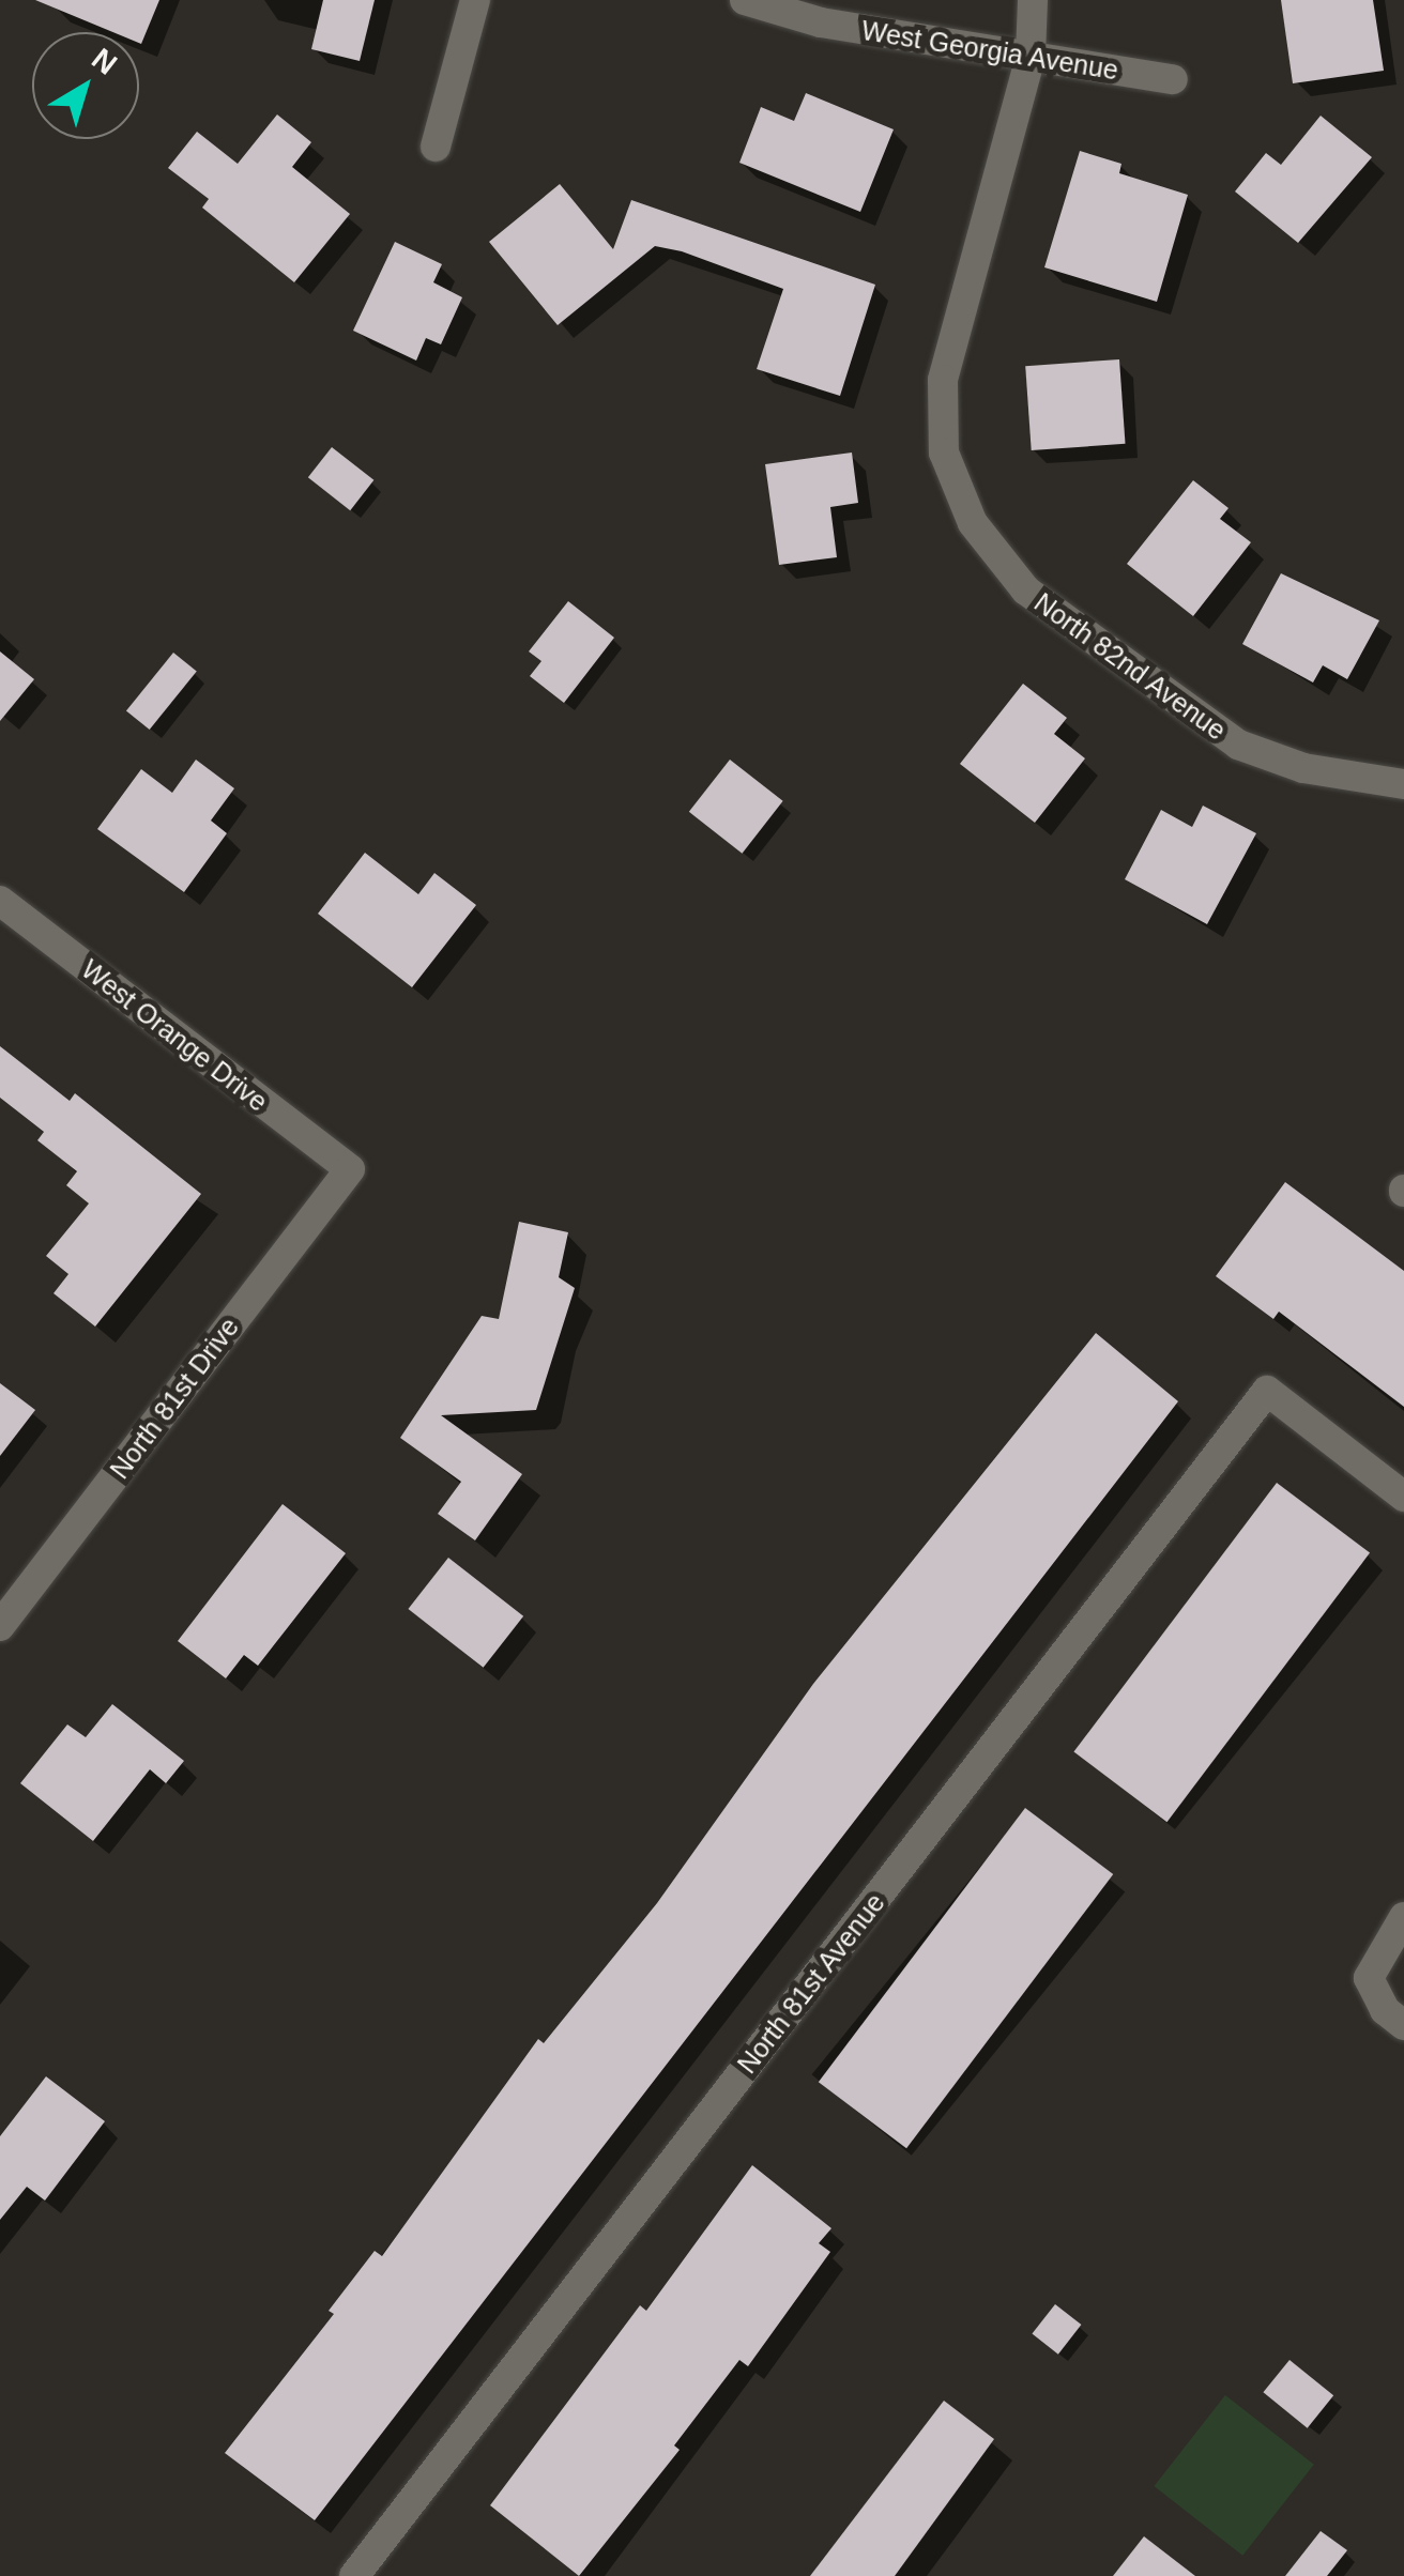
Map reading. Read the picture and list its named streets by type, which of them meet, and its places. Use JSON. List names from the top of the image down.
{
  "streets": {
    "street": [
      "West Georgia Avenue",
      "North 82nd Avenue",
      "West Orange Drive",
      "North 81st Drive",
      "North 81st Avenue"
    ]
  },
  "crossings": [
    ["West Georgia Avenue", "North 82nd Avenue"],
    ["West Orange Drive", "North 81st Drive"]
  ],
  "north": "top right"
}
